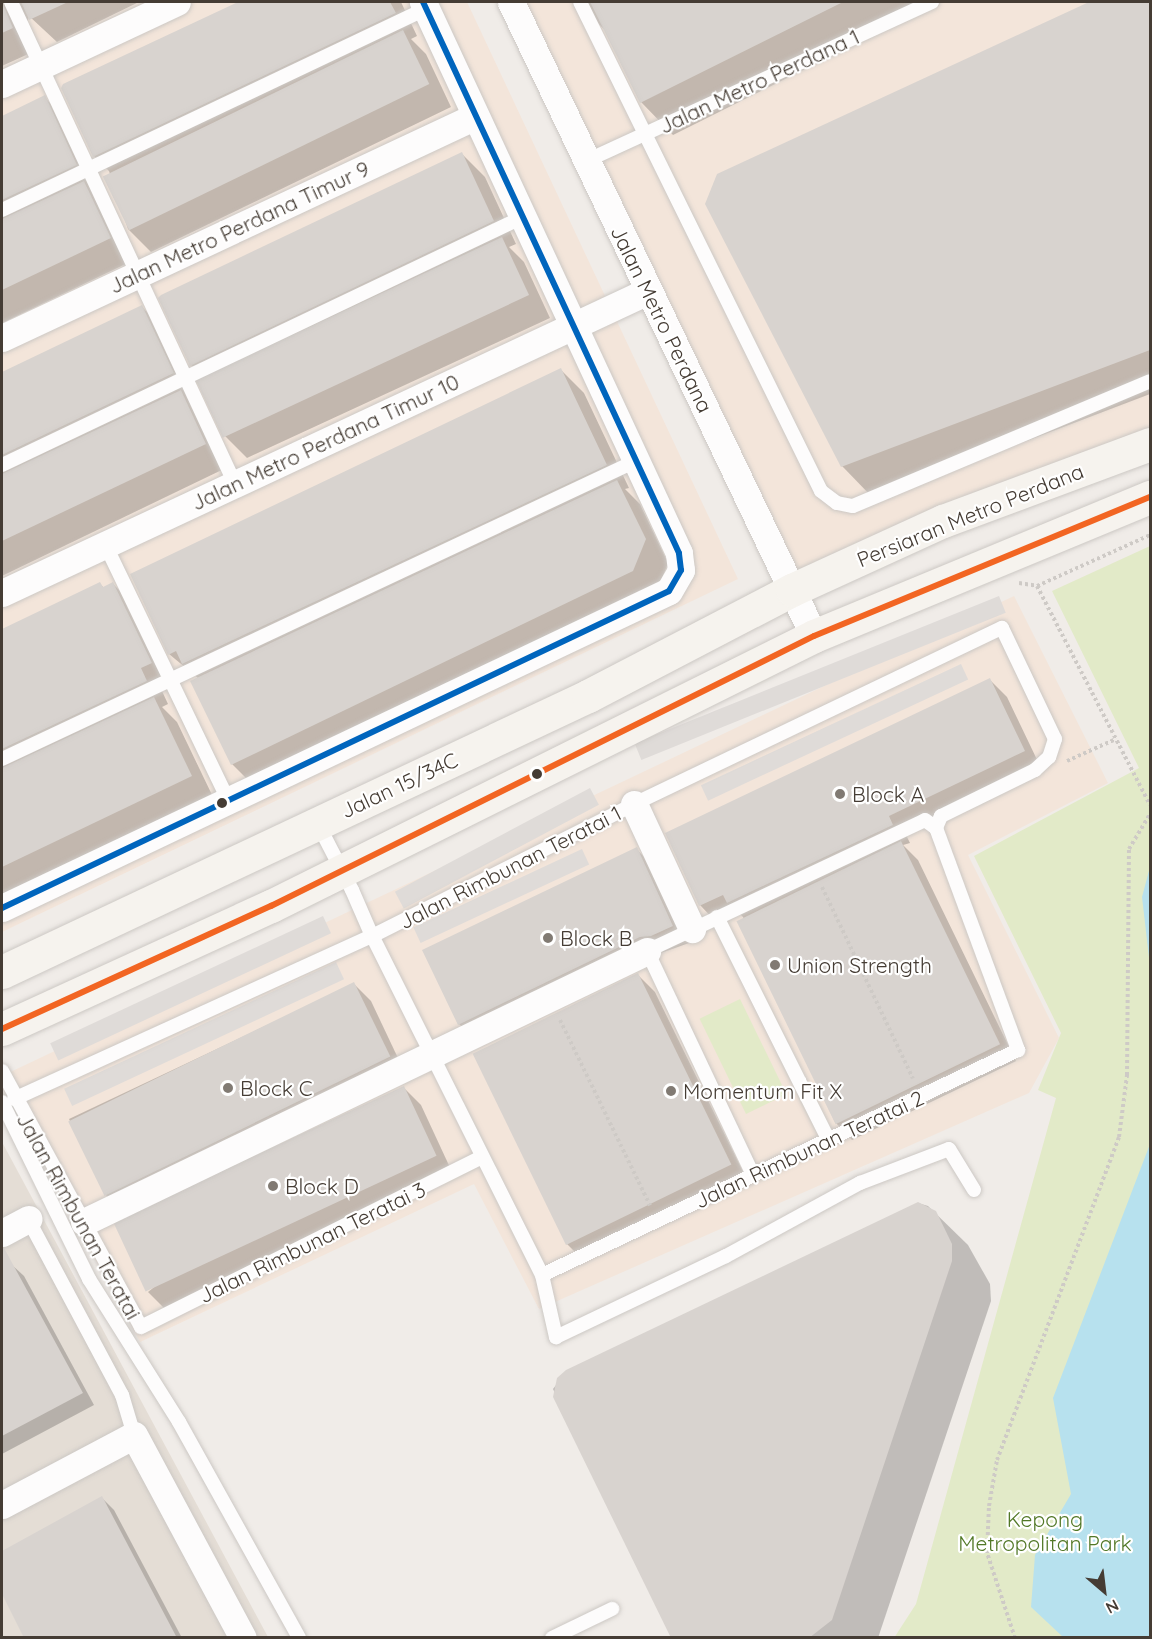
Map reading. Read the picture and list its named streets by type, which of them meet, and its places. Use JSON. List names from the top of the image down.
{
  "streets": {
    "street": [
      "Jalan Metro Perdana Timur 9",
      "Jalan Metro Perdana",
      "Jalan Metro Perdana Timur 10",
      "Persiaran Metro Perdana",
      "Jalan 15/34C"
    ],
    "lane": [
      "Jalan Metro Perdana 1",
      "Jalan Rimbunan Teratai 1",
      "Jalan Rimbunan Teratai 2",
      "Jalan Rimbunan Teratai",
      "Jalan Rimbunan Teratai 3"
    ]
  },
  "crossings": [
    ["Jalan Metro Perdana 1", "Jalan Metro Perdana"],
    ["Jalan Metro Perdana", "Jalan Metro Perdana Timur 10"],
    ["Jalan Metro Perdana", "Persiaran Metro Perdana"],
    ["Jalan Metro Perdana", "Jalan 15/34C"],
    ["Persiaran Metro Perdana", "Jalan 15/34C"],
    ["Jalan Rimbunan Teratai 1", "Jalan Rimbunan Teratai"],
    ["Jalan Rimbunan Teratai", "Jalan Rimbunan Teratai 3"]
  ],
  "parks": ["Kepong Metropolitan Park"],
  "places": [
    "Block A",
    "Block B",
    "Union Strength",
    "Block C",
    "Momentum Fit X",
    "Block D"
  ],
  "north": "bottom right"
}
